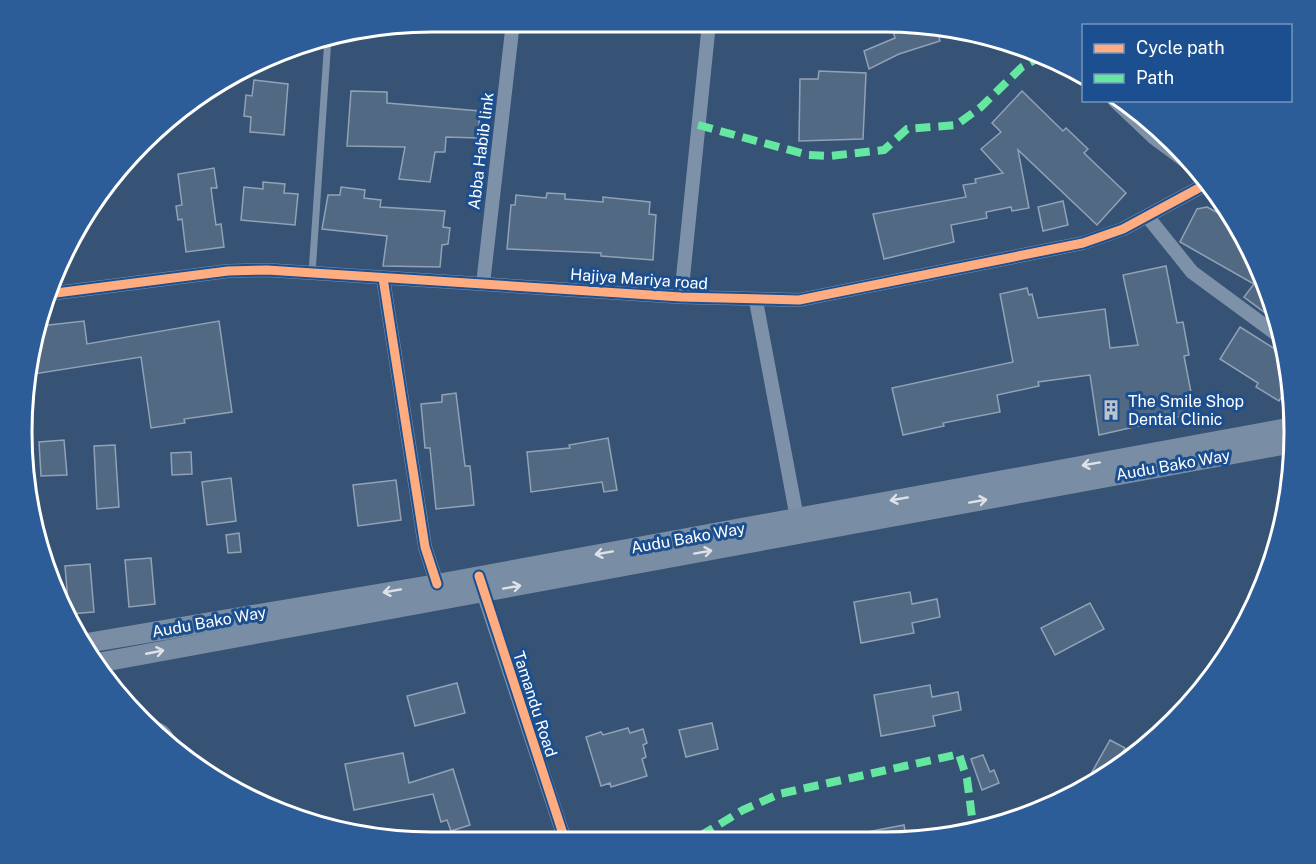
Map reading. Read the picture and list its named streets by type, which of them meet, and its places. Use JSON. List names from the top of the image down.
{
  "streets": {
    "main road": ["Audu Bako Way"],
    "street": ["Abba Habib link", "Hajiya Mariya road", "Tamandu Road"]
  },
  "crossings": [
    ["Abba Habib link", "Hajiya Mariya road"],
    ["Audu Bako Way", "Tamandu Road"]
  ],
  "places": {
    "building": ["The Smile Shop Dental Clinic"]
  },
  "legend": ["Cycle path", "Path"]
}
